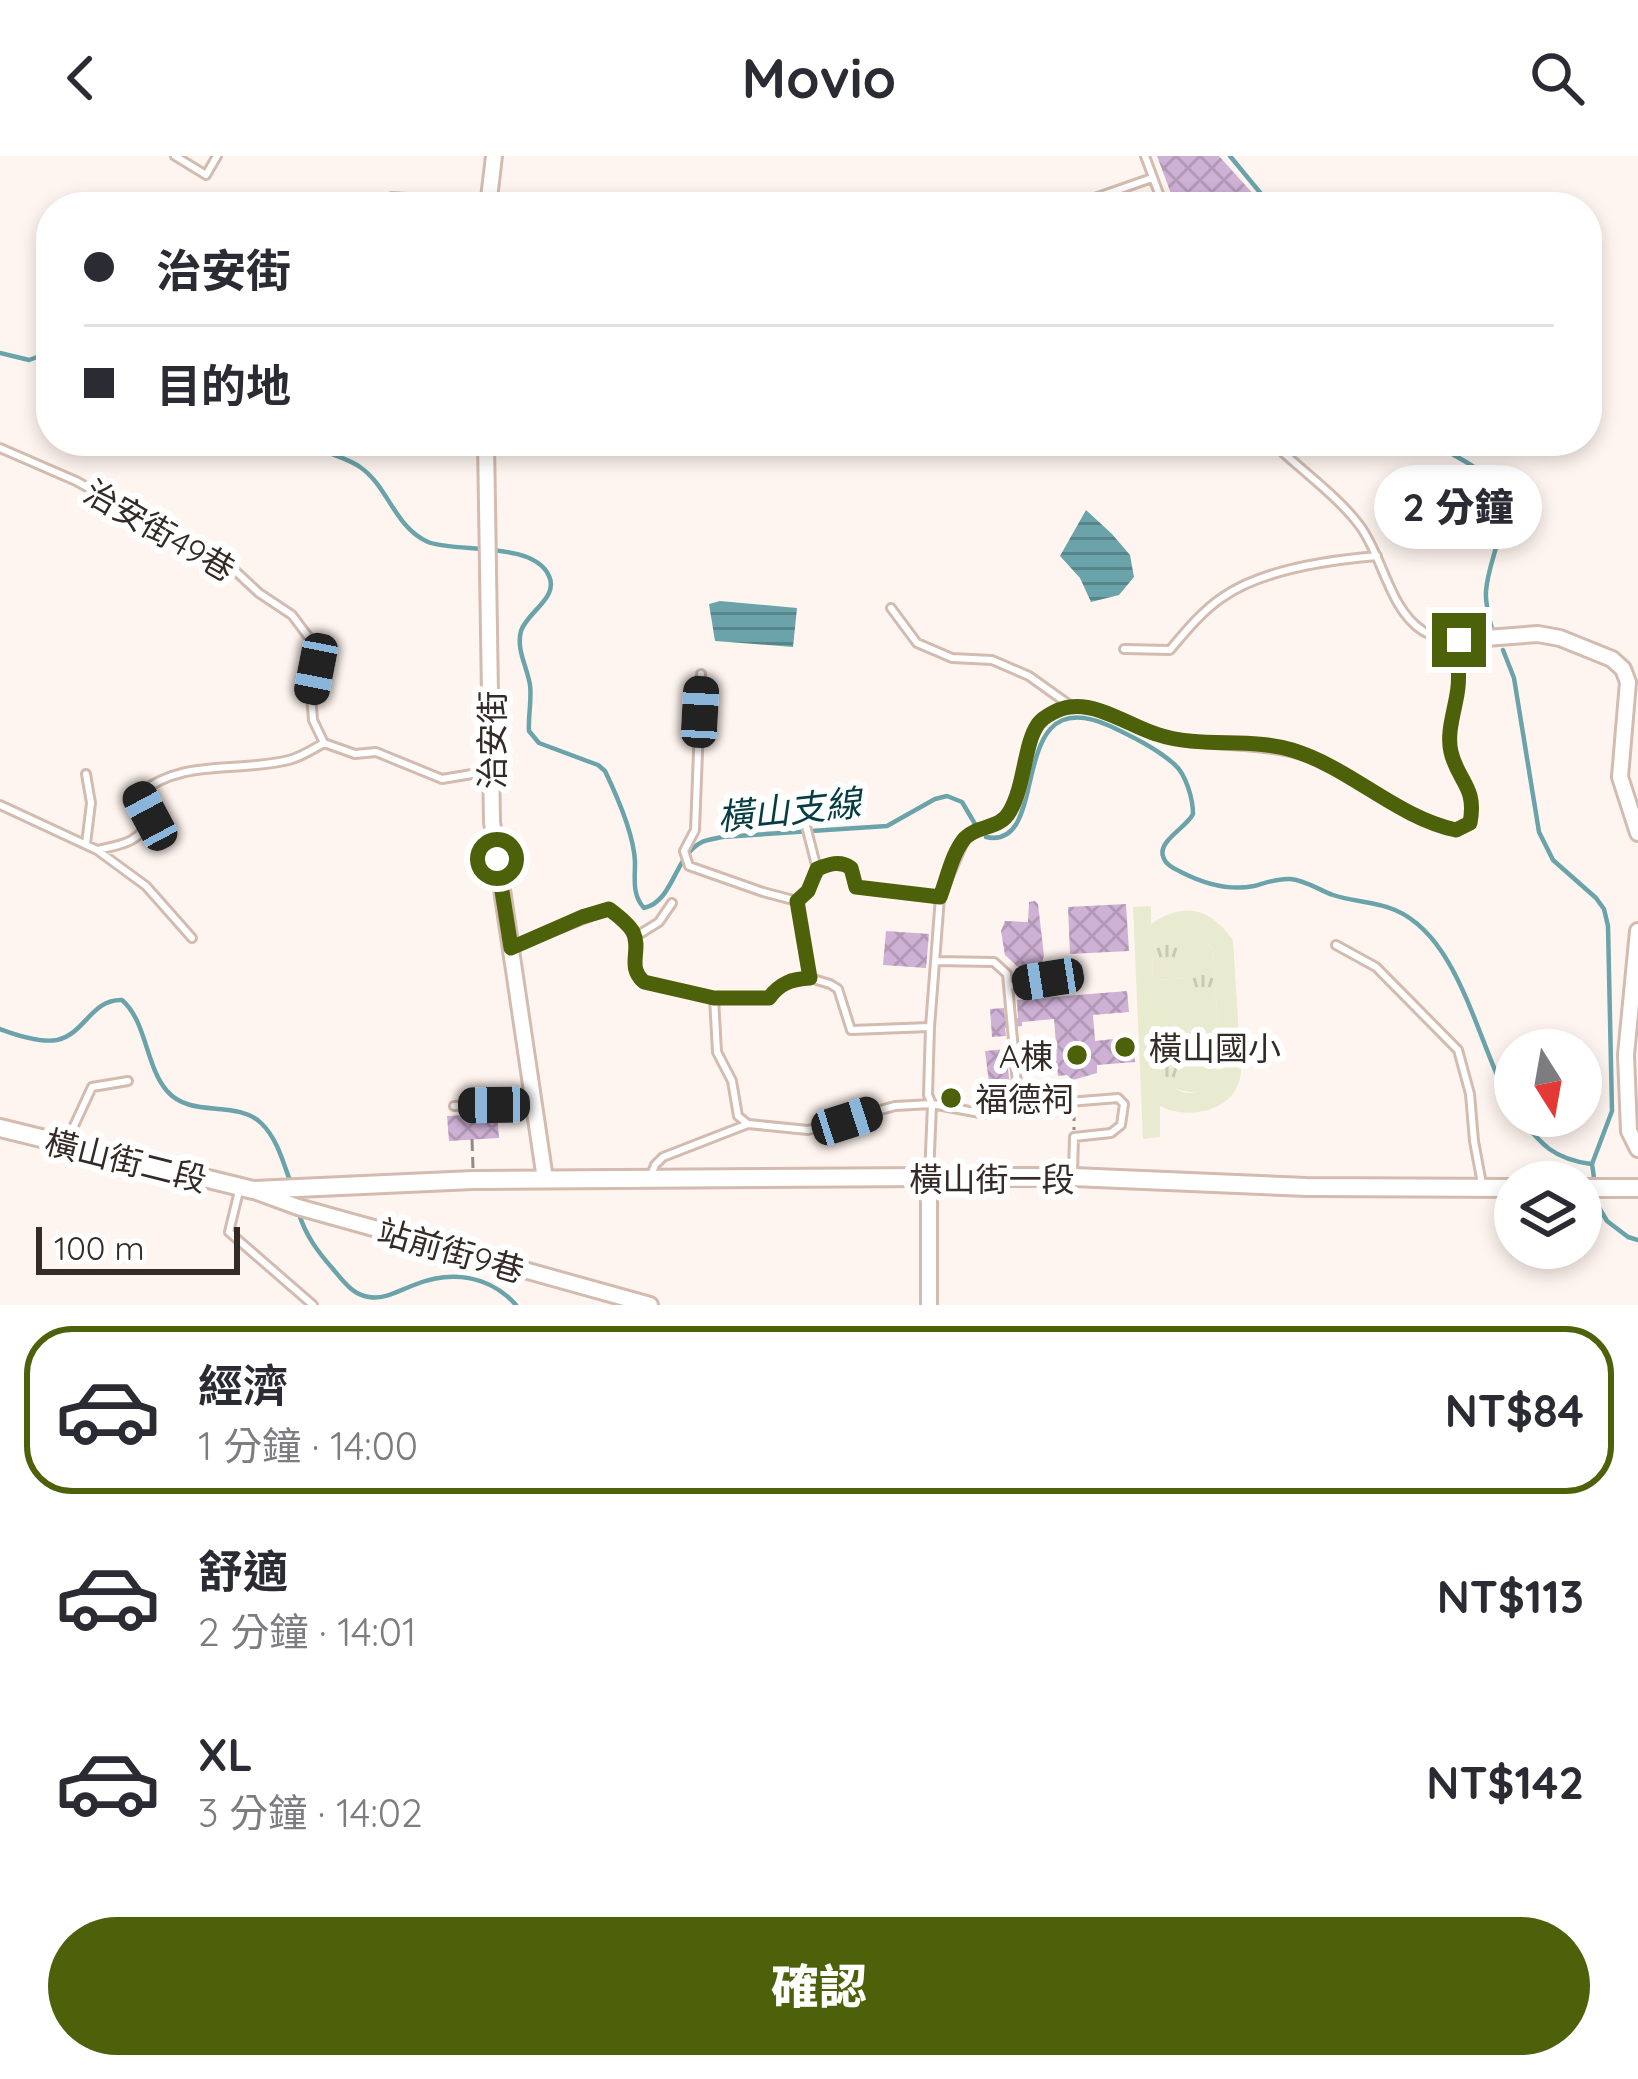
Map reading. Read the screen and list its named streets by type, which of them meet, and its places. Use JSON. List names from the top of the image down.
{
  "streets": {
    "street": [
      "治安街",
      "橫山街二段",
      "橫山街一段",
      "站前街9巷"
    ],
    "lane": ["治安街49巷"]
  },
  "crossings": [
    ["治安街", "橫山街一段"],
    ["橫山街二段", "橫山街一段"],
    ["橫山街二段", "站前街9巷"],
    ["橫山街一段", "站前街9巷"]
  ],
  "water": ["橫山支線"],
  "places": ["橫山國小", "A棟", "福德祠"],
  "scale_bar": "100 m",
  "north": "bottom",
  "page": {
    "header": "Movio",
    "banner": ["治安街", "目的地"],
    "bubble": "2 分鐘",
    "scale": "100 m",
    "list": [
      {
        "name": "經濟",
        "note": "1 分鐘 · 14:00",
        "value": "NT$84"
      },
      {
        "name": "舒適",
        "note": "2 分鐘 · 14:01",
        "value": "NT$113"
      },
      {
        "name": "XL",
        "note": "3 分鐘 · 14:02",
        "value": "NT$142"
      }
    ],
    "buttons": "確認"
  }
}
